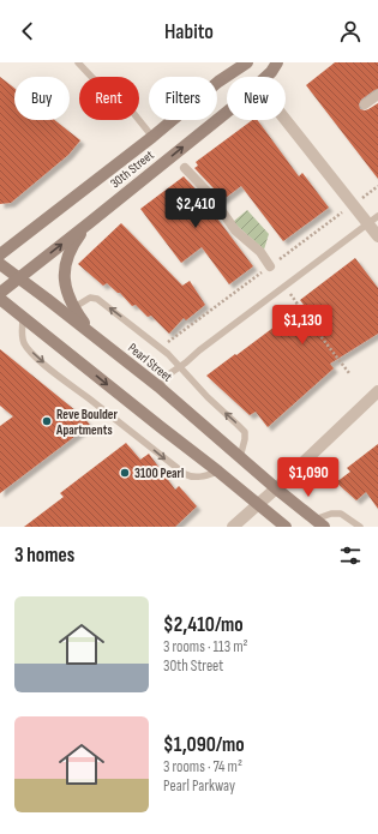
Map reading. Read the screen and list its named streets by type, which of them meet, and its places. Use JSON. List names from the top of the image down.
{
  "streets": {
    "main road": ["30th Street", "Pearl Street"]
  },
  "crossings": [
    ["30th Street", "Pearl Street"]
  ],
  "places": ["Reve Boulder Apartments", "3100 Pearl"],
  "page": {
    "header": "Habito",
    "chip": [
      "Buy",
      "Rent",
      "Filters",
      "New"
    ],
    "price": ["$2,410", "$1,130", "$1,090"],
    "heading": "3 homes",
    "list": [
      {
        "name": "$2,410/mo",
        "note": "3 rooms · 113 m² · 30th Street"
      },
      {
        "name": "$1,090/mo",
        "note": "3 rooms · 74 m² · Pearl Parkway"
      }
    ]
  }
}
